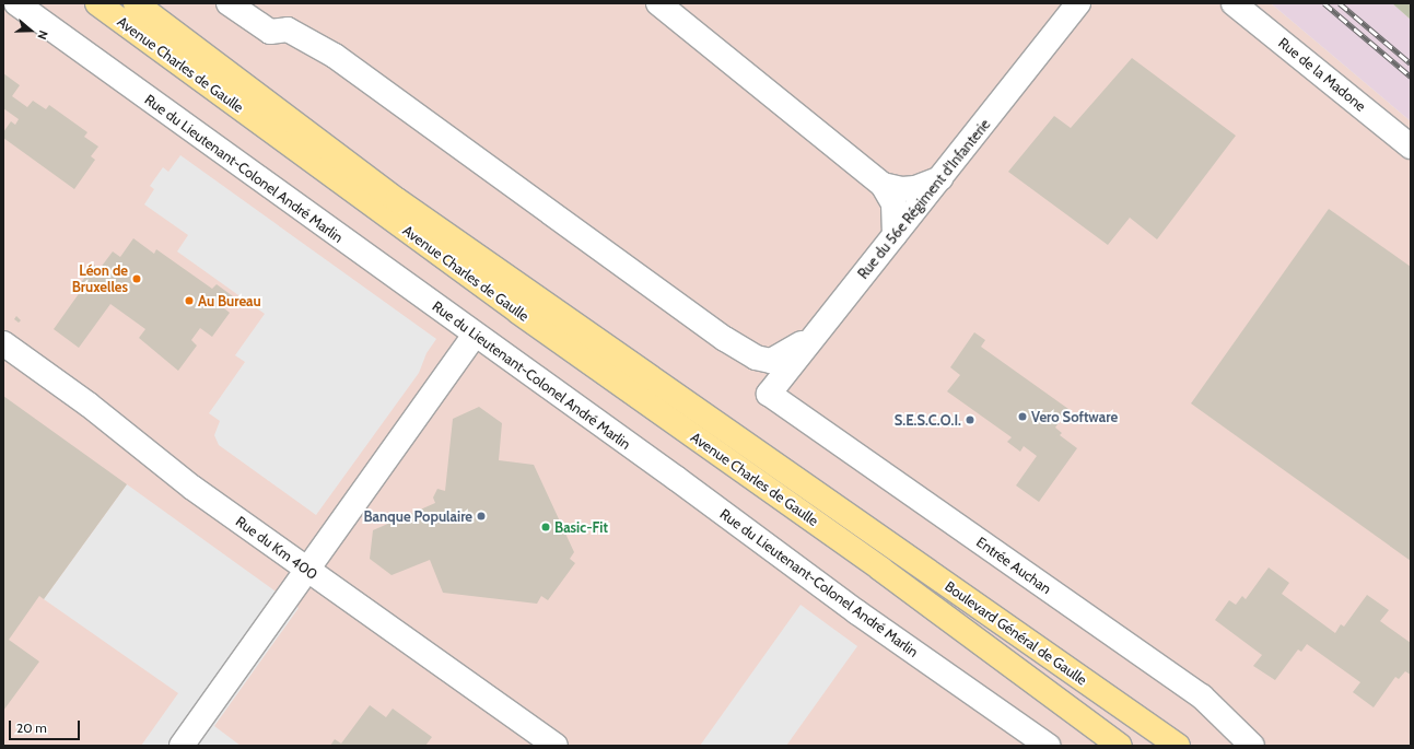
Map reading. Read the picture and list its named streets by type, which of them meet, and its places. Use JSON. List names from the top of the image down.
{
  "streets": {
    "main road": ["Avenue Charles de Gaulle", "Boulevard Général de Gaulle"],
    "street": [
      "Rue de la Madone",
      "Rue du Lieutenant-Colonel André Marlin",
      "Rue du 56e Régiment d'Infanterie",
      "Rue du Km 400",
      "Entrée Auchan"
    ]
  },
  "crossings": [
    ["Avenue Charles de Gaulle", "Boulevard Général de Gaulle"],
    ["Rue du 56e Régiment d'Infanterie", "Entrée Auchan"]
  ],
  "places": [
    "Léon de Bruxelles",
    "Au Bureau",
    "Vero Software",
    "S.E.S.C.O.I.",
    "Banque Populaire",
    "Basic-Fit"
  ],
  "scale_bar": "20 m",
  "north": "right"
}
